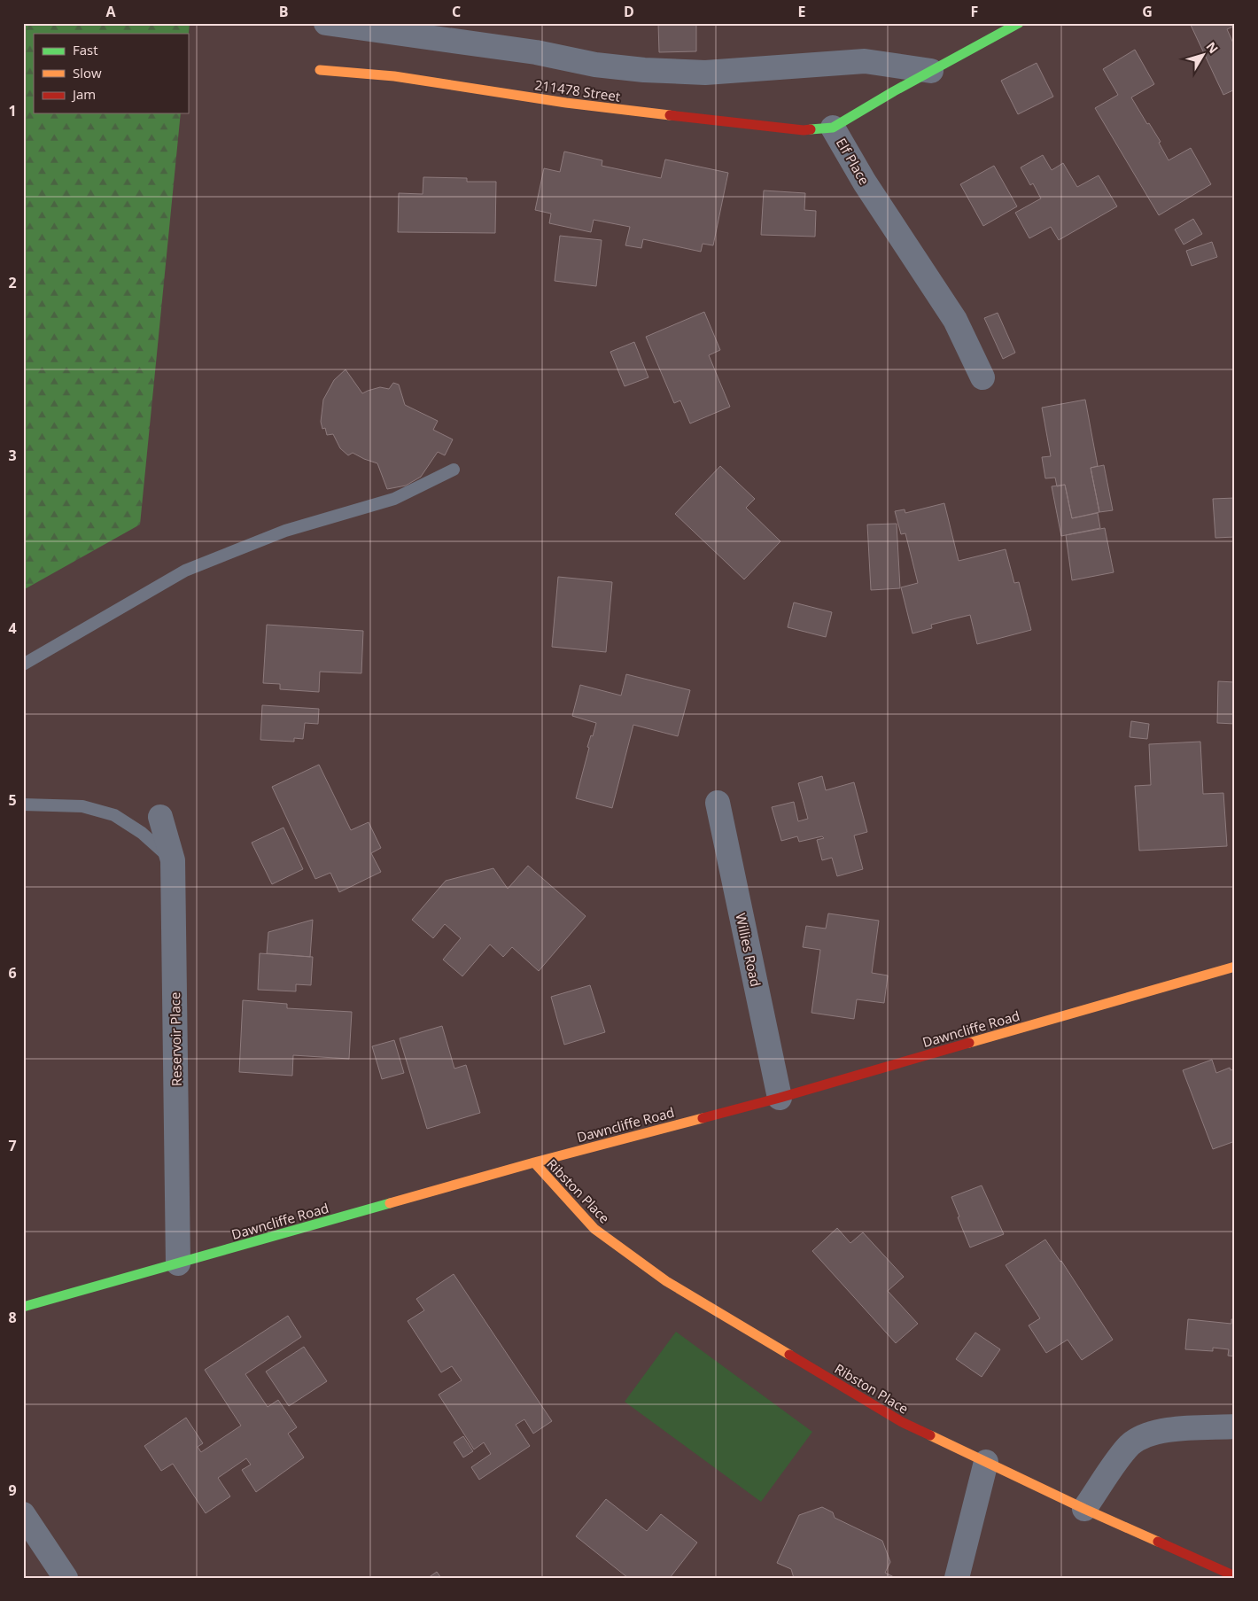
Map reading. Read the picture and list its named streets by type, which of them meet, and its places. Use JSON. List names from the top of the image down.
{
  "streets": {
    "street": [
      "211478 Street",
      "Elf Place",
      "Willies Road",
      "Dawncliffe Road",
      "Reservoir Place",
      "Ribston Place"
    ]
  },
  "crossings": [
    ["211478 Street", "Elf Place"],
    ["Willies Road", "Dawncliffe Road"],
    ["Dawncliffe Road", "Reservoir Place"],
    ["Dawncliffe Road", "Ribston Place"]
  ],
  "legend": ["Fast", "Slow", "Jam"],
  "north": "top right",
  "grid": {
    "columns": [
      "A",
      "B",
      "C",
      "D",
      "E",
      "F",
      "G"
    ],
    "rows": [
      "1",
      "2",
      "3",
      "4",
      "5",
      "6",
      "7",
      "8",
      "9"
    ]
  }
}
